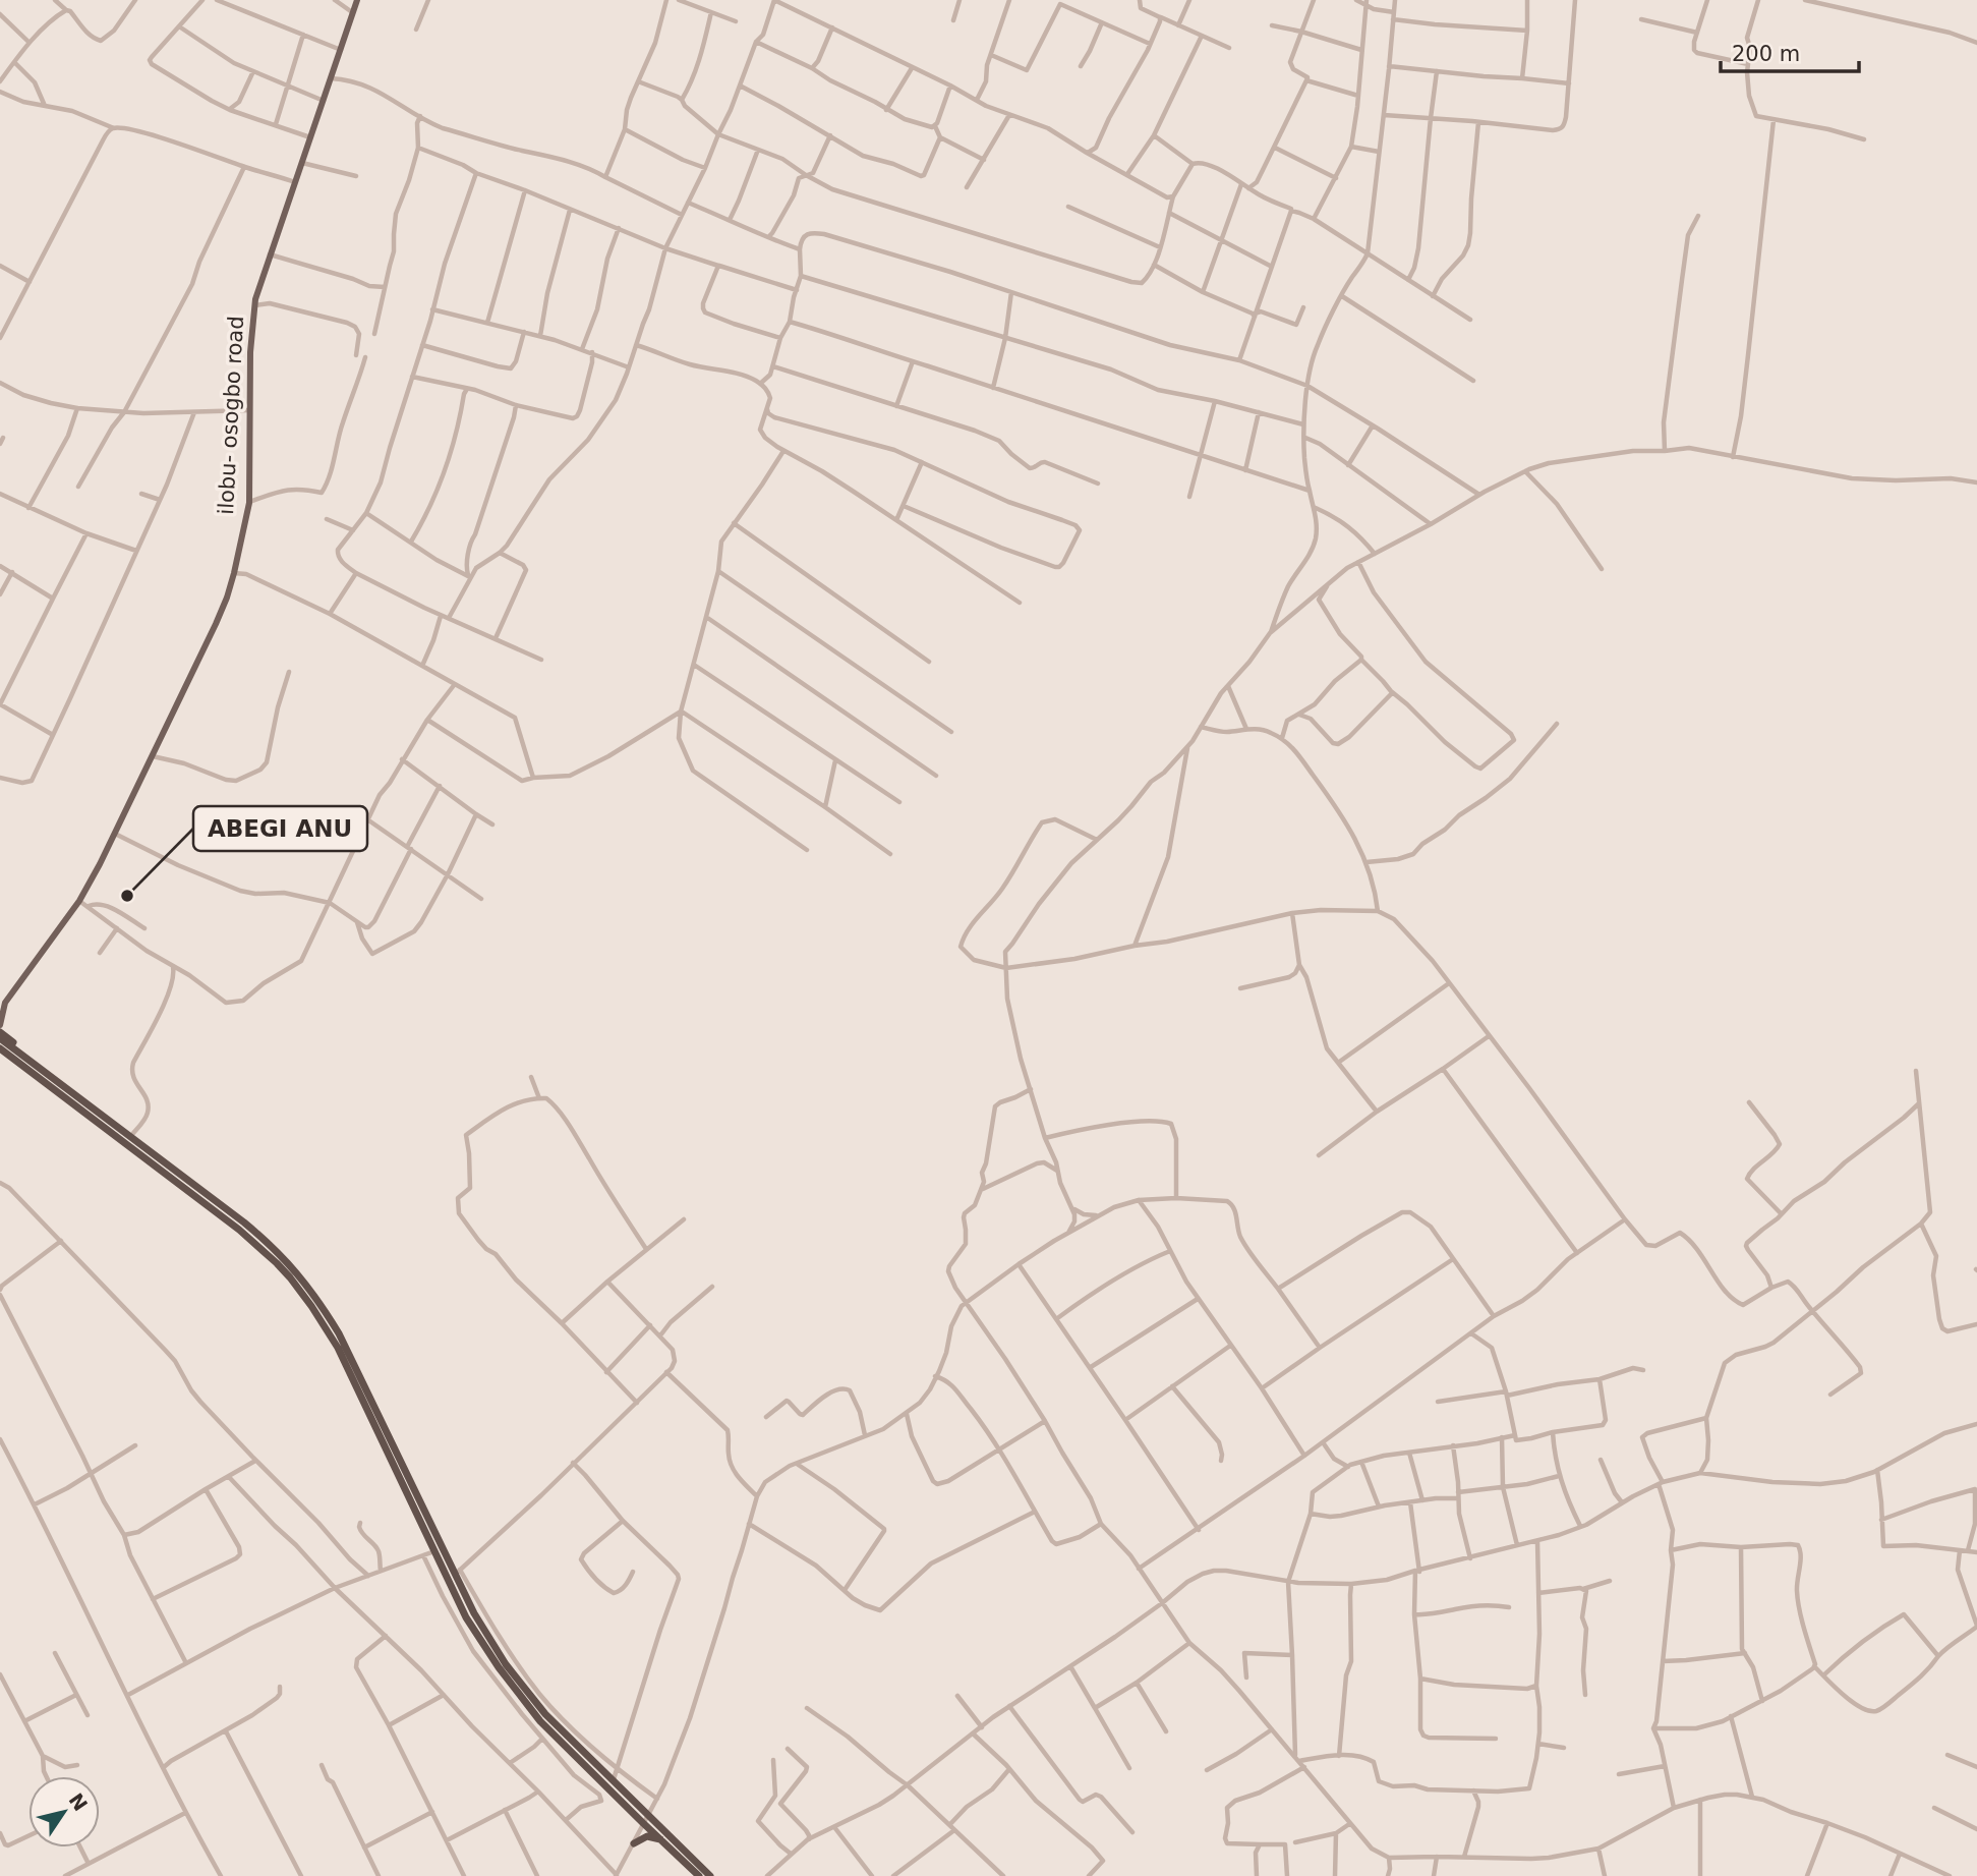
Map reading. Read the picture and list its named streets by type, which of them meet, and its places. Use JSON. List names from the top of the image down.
{
  "streets": {
    "main road": ["ilobu- osogbo road"]
  },
  "places": ["ABEGI ANU"],
  "scale_bar": "200 m",
  "north": "top right"
}
